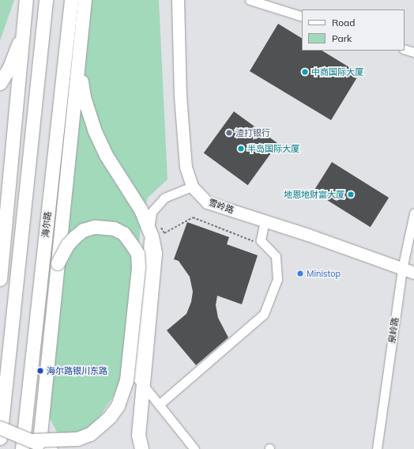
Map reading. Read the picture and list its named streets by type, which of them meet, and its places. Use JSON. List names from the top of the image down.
{
  "streets": {
    "main road": ["海尔路"],
    "street": ["雪岭路", "泉岭路"]
  },
  "crossings": [
    ["雪岭路", "泉岭路"]
  ],
  "places": [
    "中商国际大厦",
    "渣打银行",
    "半岛国际大厦",
    "地恩地财富大厦",
    "Ministop",
    "海尔路银川东路"
  ],
  "legend": ["Road", "Park"]
}
